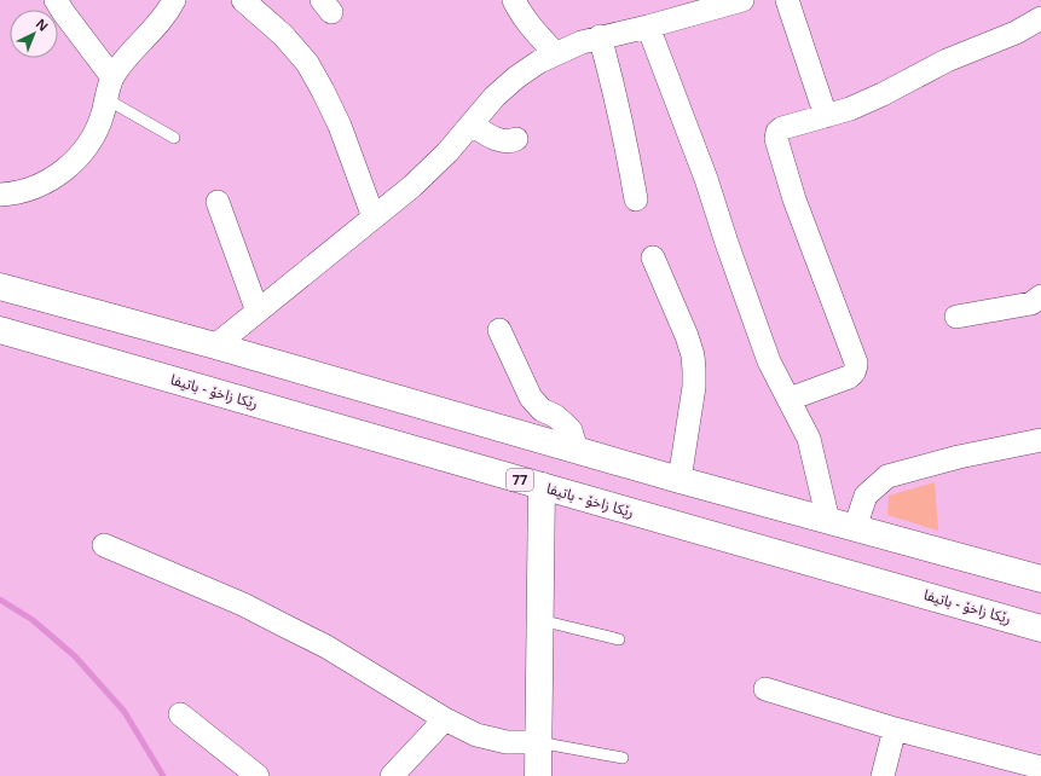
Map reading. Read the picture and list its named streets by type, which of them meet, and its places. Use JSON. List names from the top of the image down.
{
  "streets": {
    "main road": ["رێکا زاخۆ - باتیفا", "77"]
  },
  "north": "top right"
}
